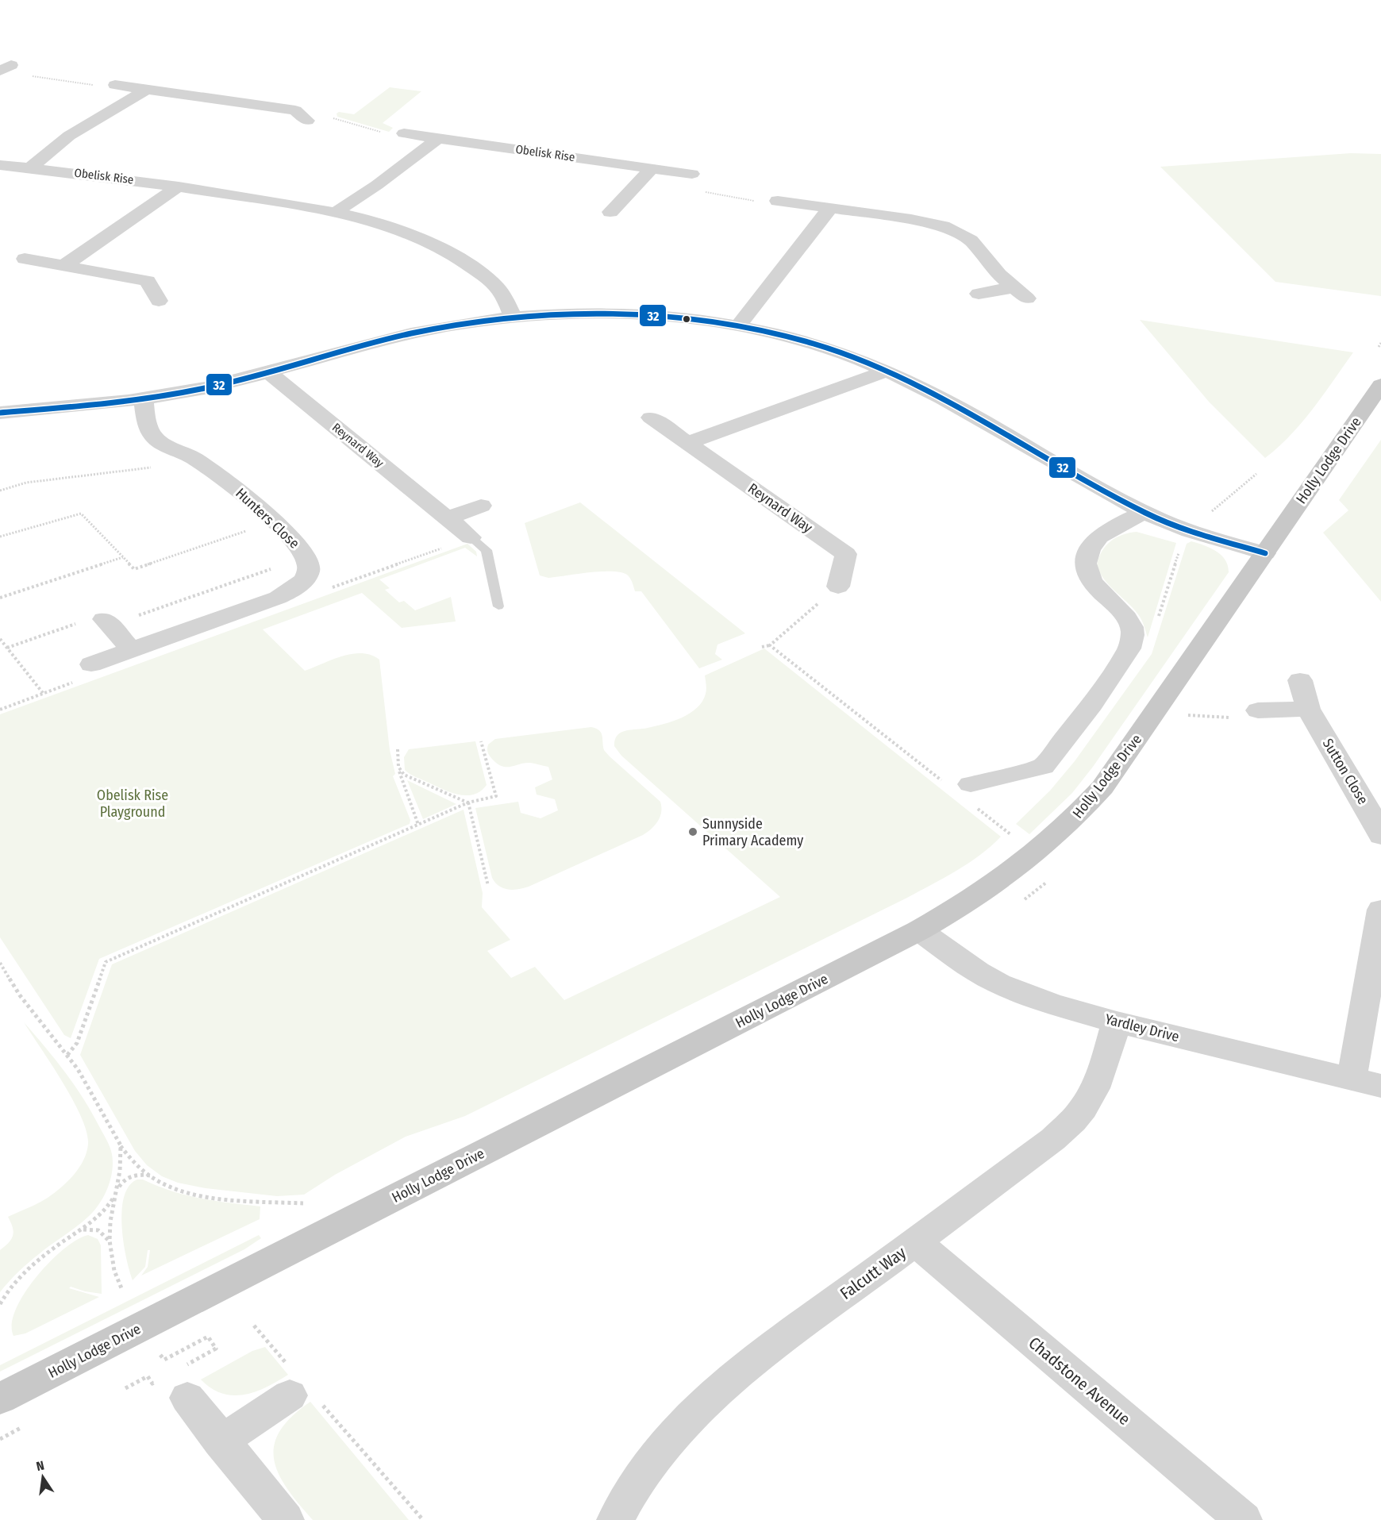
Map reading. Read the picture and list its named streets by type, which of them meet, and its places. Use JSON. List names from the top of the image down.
{
  "streets": {
    "main road": ["Holly Lodge Drive"],
    "street": [
      "Obelisk Rise",
      "Reynard Way",
      "Hunters Close",
      "Sutton Close",
      "Yardley Drive",
      "Falcutt Way",
      "Chadstone Avenue"
    ]
  },
  "crossings": [
    ["Holly Lodge Drive", "Yardley Drive"],
    ["Yardley Drive", "Falcutt Way"],
    ["Falcutt Way", "Chadstone Avenue"]
  ],
  "parks": ["Obelisk Rise Playground"],
  "places": ["Sunnyside Primary Academy"],
  "lines": ["transit line 32"],
  "north": "top"
}
